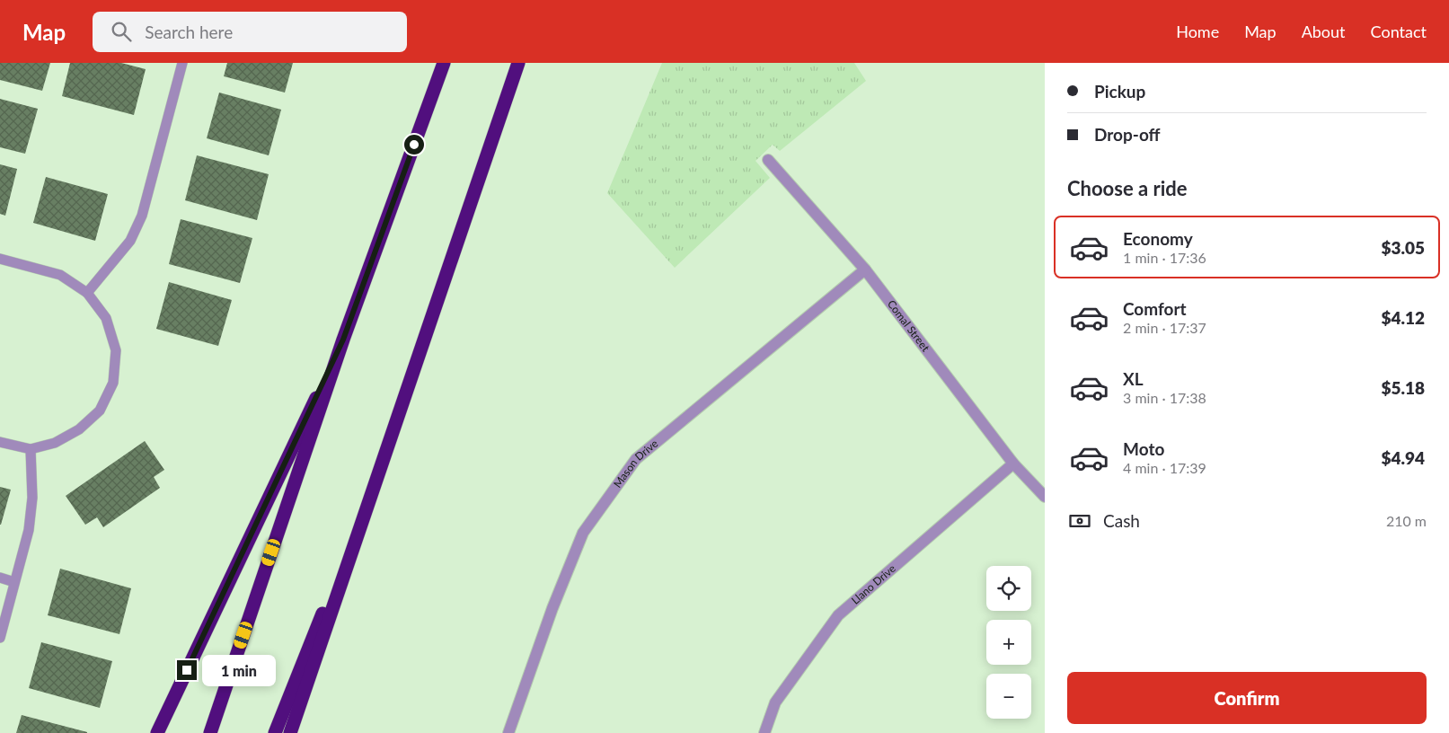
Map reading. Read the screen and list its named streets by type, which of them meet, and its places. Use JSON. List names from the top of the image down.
{
  "streets": {
    "street": ["Comal Street", "Mason Drive", "Llano Drive"]
  },
  "crossings": [
    ["Comal Street", "Mason Drive"],
    ["Comal Street", "Llano Drive"]
  ],
  "page": {
    "header": "Map",
    "search": "Search here",
    "nav": [
      "Home",
      "Map",
      "About",
      "Contact"
    ],
    "banner": ["Pickup", "Drop-off"],
    "heading": "Choose a ride",
    "list": [
      {
        "name": "Economy",
        "note": "1 min · 17:36",
        "value": "$3.05"
      },
      {
        "name": "Comfort",
        "note": "2 min · 17:37",
        "value": "$4.12"
      },
      {
        "name": "XL",
        "note": "3 min · 17:38",
        "value": "$5.18"
      },
      {
        "name": "Moto",
        "note": "4 min · 17:39",
        "value": "$4.94"
      }
    ],
    "pay": ["Cash", "210 m"],
    "map_buttons": ["+", "−"],
    "bubble": "1 min",
    "buttons": "Confirm"
  }
}
